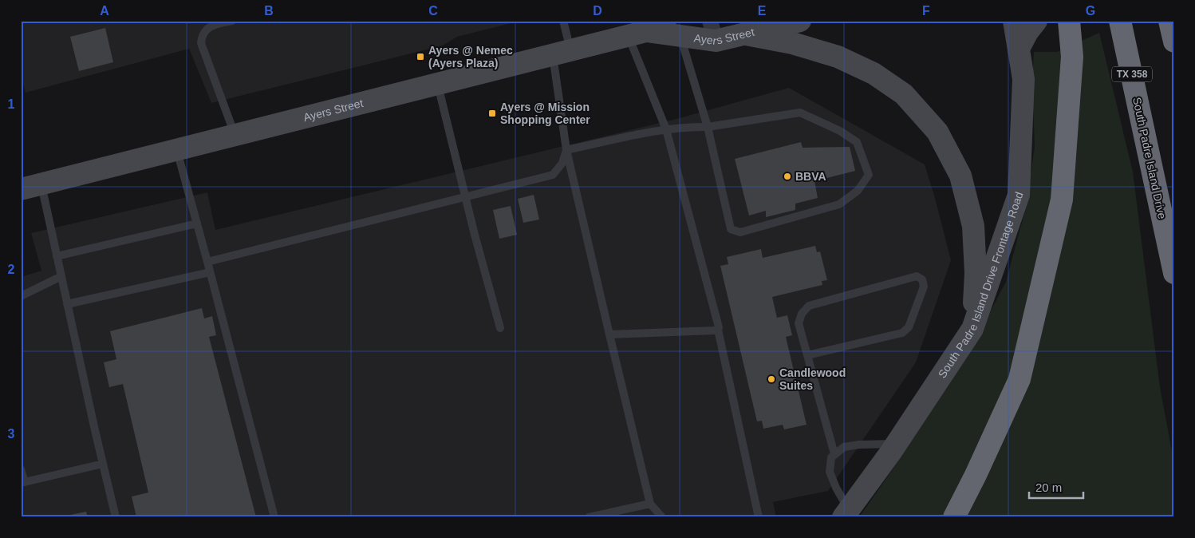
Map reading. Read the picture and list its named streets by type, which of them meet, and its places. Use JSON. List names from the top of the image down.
{
  "streets": {
    "highway": ["TX 358", "South Padre Island Drive"],
    "main road": ["Ayers Street", "South Padre Island Drive Frontage Road"]
  },
  "places": {
    "transit": ["Ayers @ Nemec (Ayers Plaza)", "Ayers @ Mission Shopping Center"],
    "other": ["BBVA", "Candlewood Suites"]
  },
  "scale_bar": "20 m",
  "grid": {
    "columns": [
      "A",
      "B",
      "C",
      "D",
      "E",
      "F",
      "G"
    ],
    "rows": ["1", "2", "3"]
  }
}
